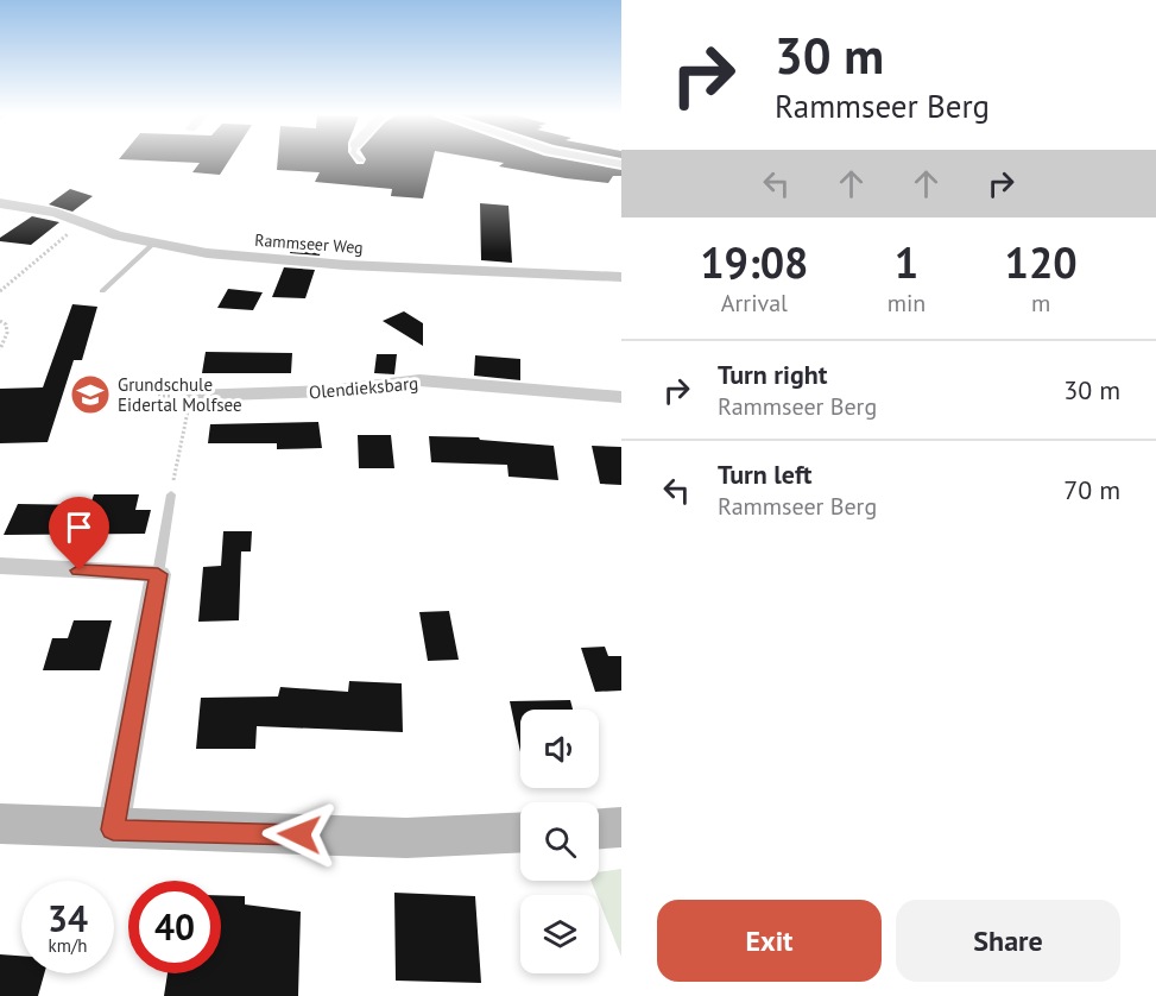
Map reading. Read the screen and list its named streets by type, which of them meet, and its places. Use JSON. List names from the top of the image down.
{
  "streets": {
    "street": ["Rammseer Weg", "Olendieksbarg"]
  },
  "places": {
    "school or university": ["Grundschule Eidertal Molfsee"]
  },
  "page": {
    "turn": ["30 m", "Rammseer Berg"],
    "eta": [
      "19:08",
      "Arrival",
      "1",
      "min",
      "120",
      "m"
    ],
    "list": [
      {
        "name": "Turn right",
        "note": "Rammseer Berg",
        "value": "30 m"
      },
      {
        "name": "Turn left",
        "note": "Rammseer Berg",
        "value": "70 m"
      }
    ],
    "speed": "34 km/h",
    "limit": "40",
    "buttons": ["Exit", "Share"]
  }
}
